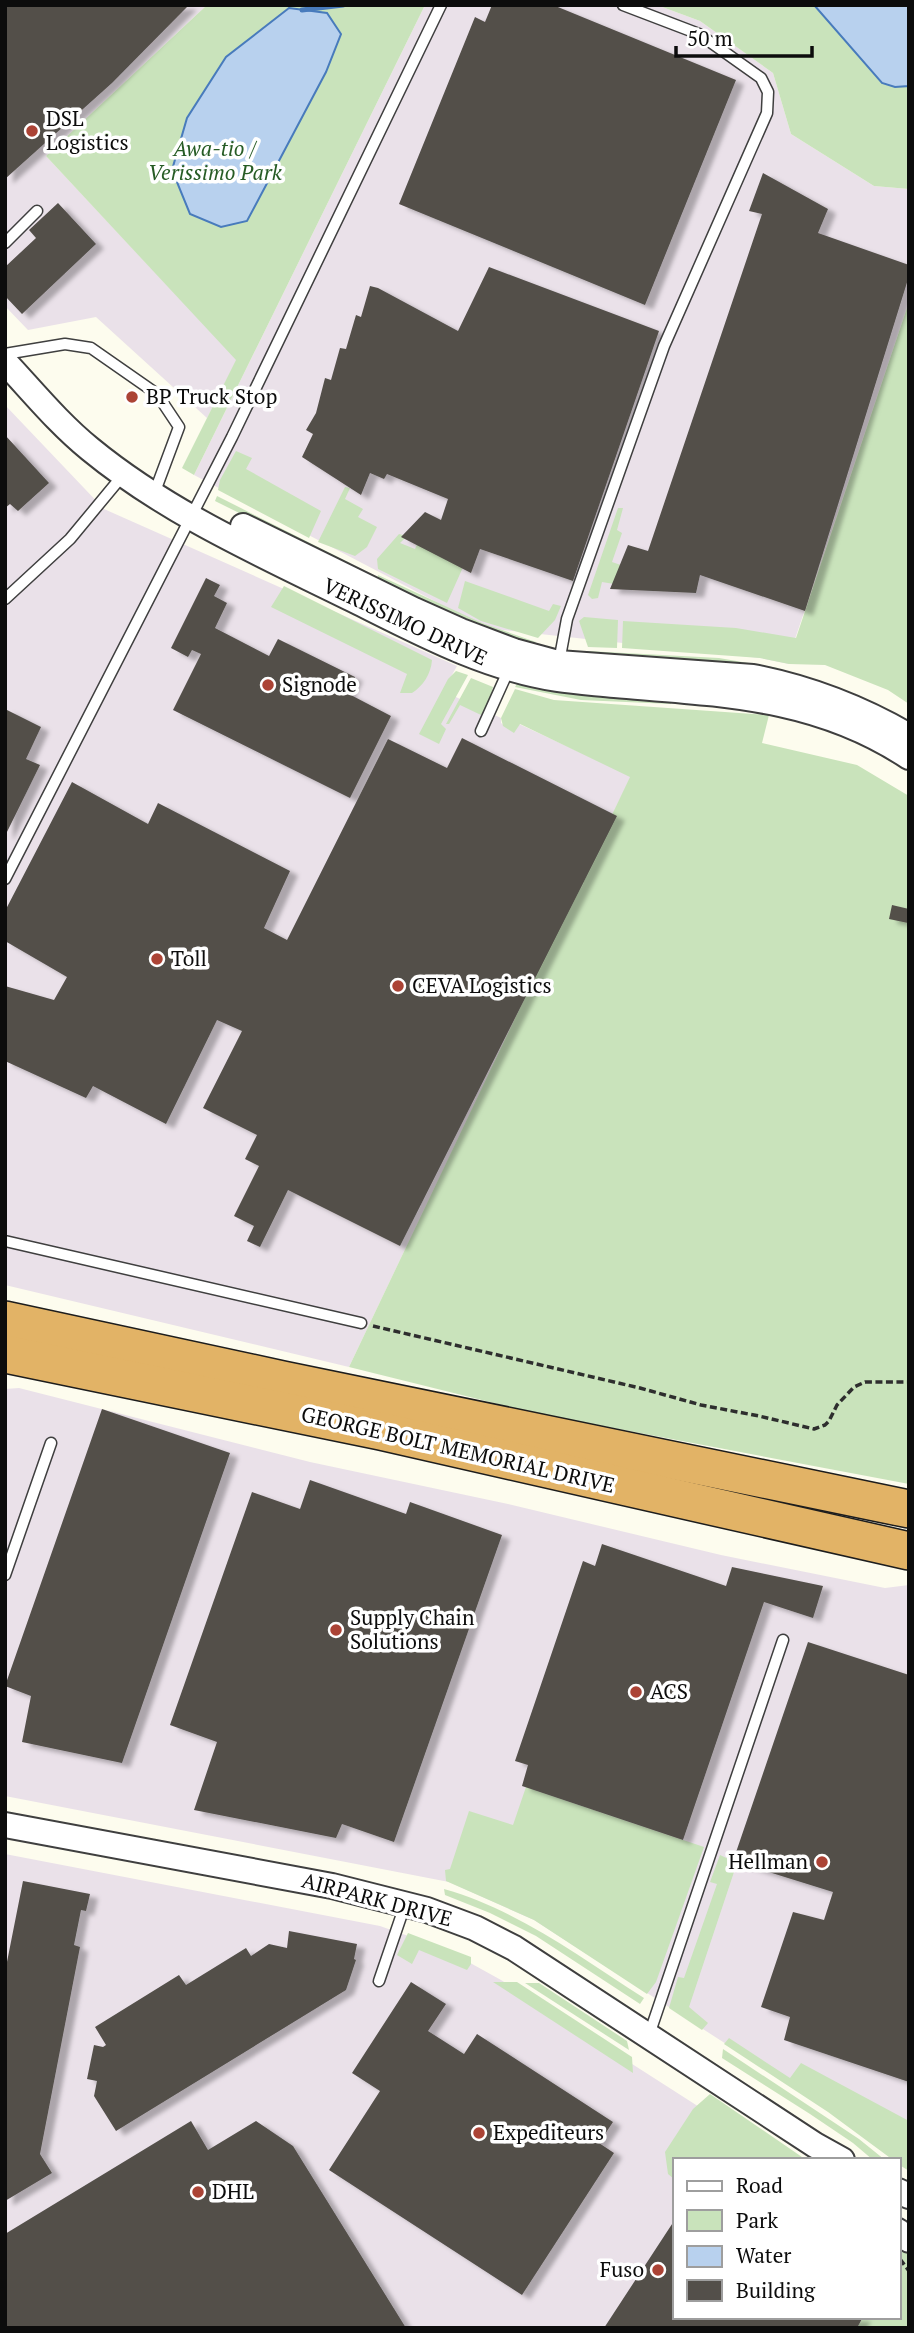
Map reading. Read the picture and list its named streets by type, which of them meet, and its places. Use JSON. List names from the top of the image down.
{
  "streets": {
    "highway": ["GEORGE BOLT MEMORIAL DRIVE"],
    "street": ["VERISSIMO DRIVE", "AIRPARK DRIVE"]
  },
  "parks": ["Awa-tio / Verissimo Park"],
  "places": [
    "DSL Logistics",
    "BP Truck Stop",
    "Signode",
    "Toll",
    "CEVA Logistics",
    "Supply Chain Solutions",
    "ACS",
    "Hellman",
    "Expediteurs",
    "DHL",
    "Fuso"
  ],
  "legend": [
    "Road",
    "Park",
    "Water",
    "Building"
  ],
  "scale_bar": "50 m"
}
